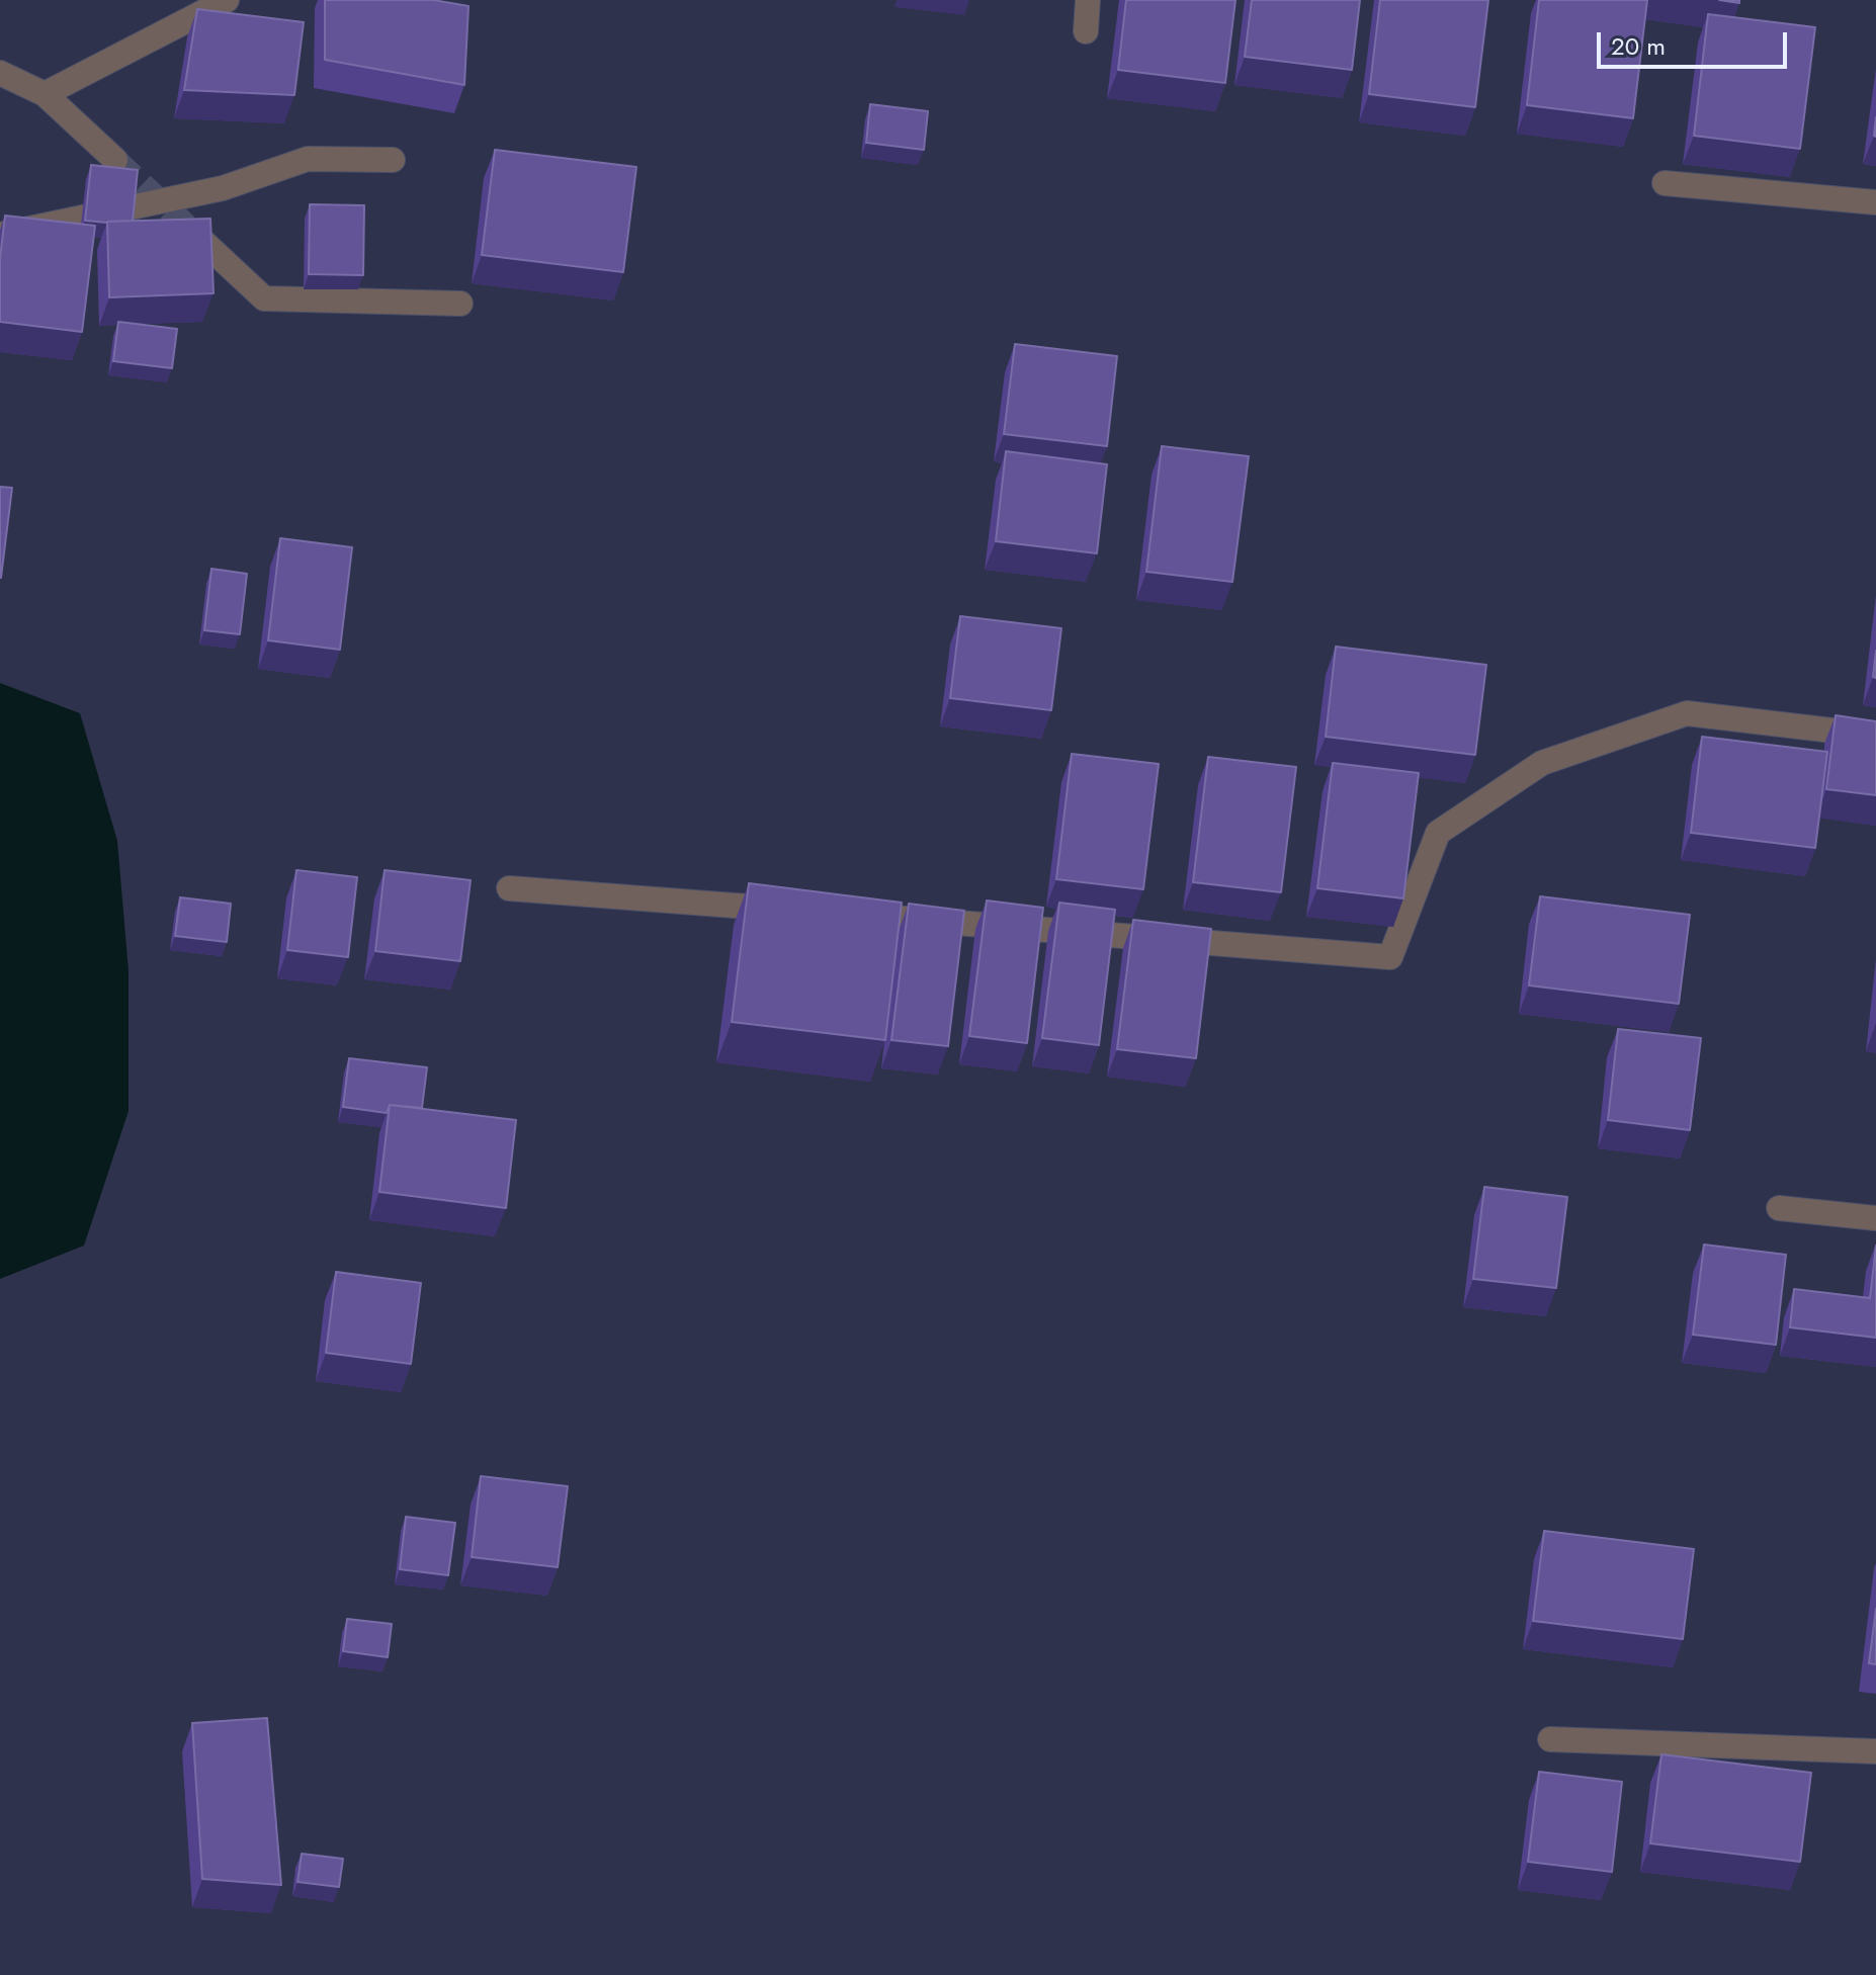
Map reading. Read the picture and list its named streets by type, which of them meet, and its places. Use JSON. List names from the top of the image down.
{
  "scale_bar": "20 m"
}
